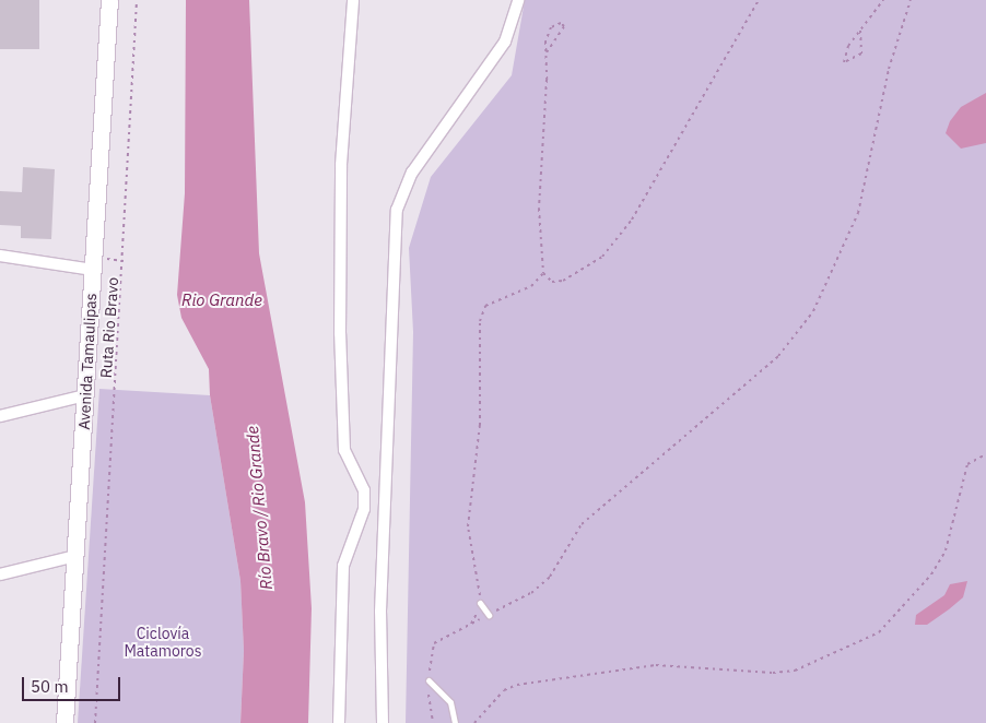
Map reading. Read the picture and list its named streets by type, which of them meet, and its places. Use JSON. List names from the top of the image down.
{
  "streets": {
    "street": ["Avenida Tamaulipas"],
    "path": ["Ruta Rio Bravo"]
  },
  "water": ["Rio Grande", "Río Bravo / Rio Grande"],
  "parks": ["Ciclovía Matamoros"],
  "scale_bar": "50 m"
}
